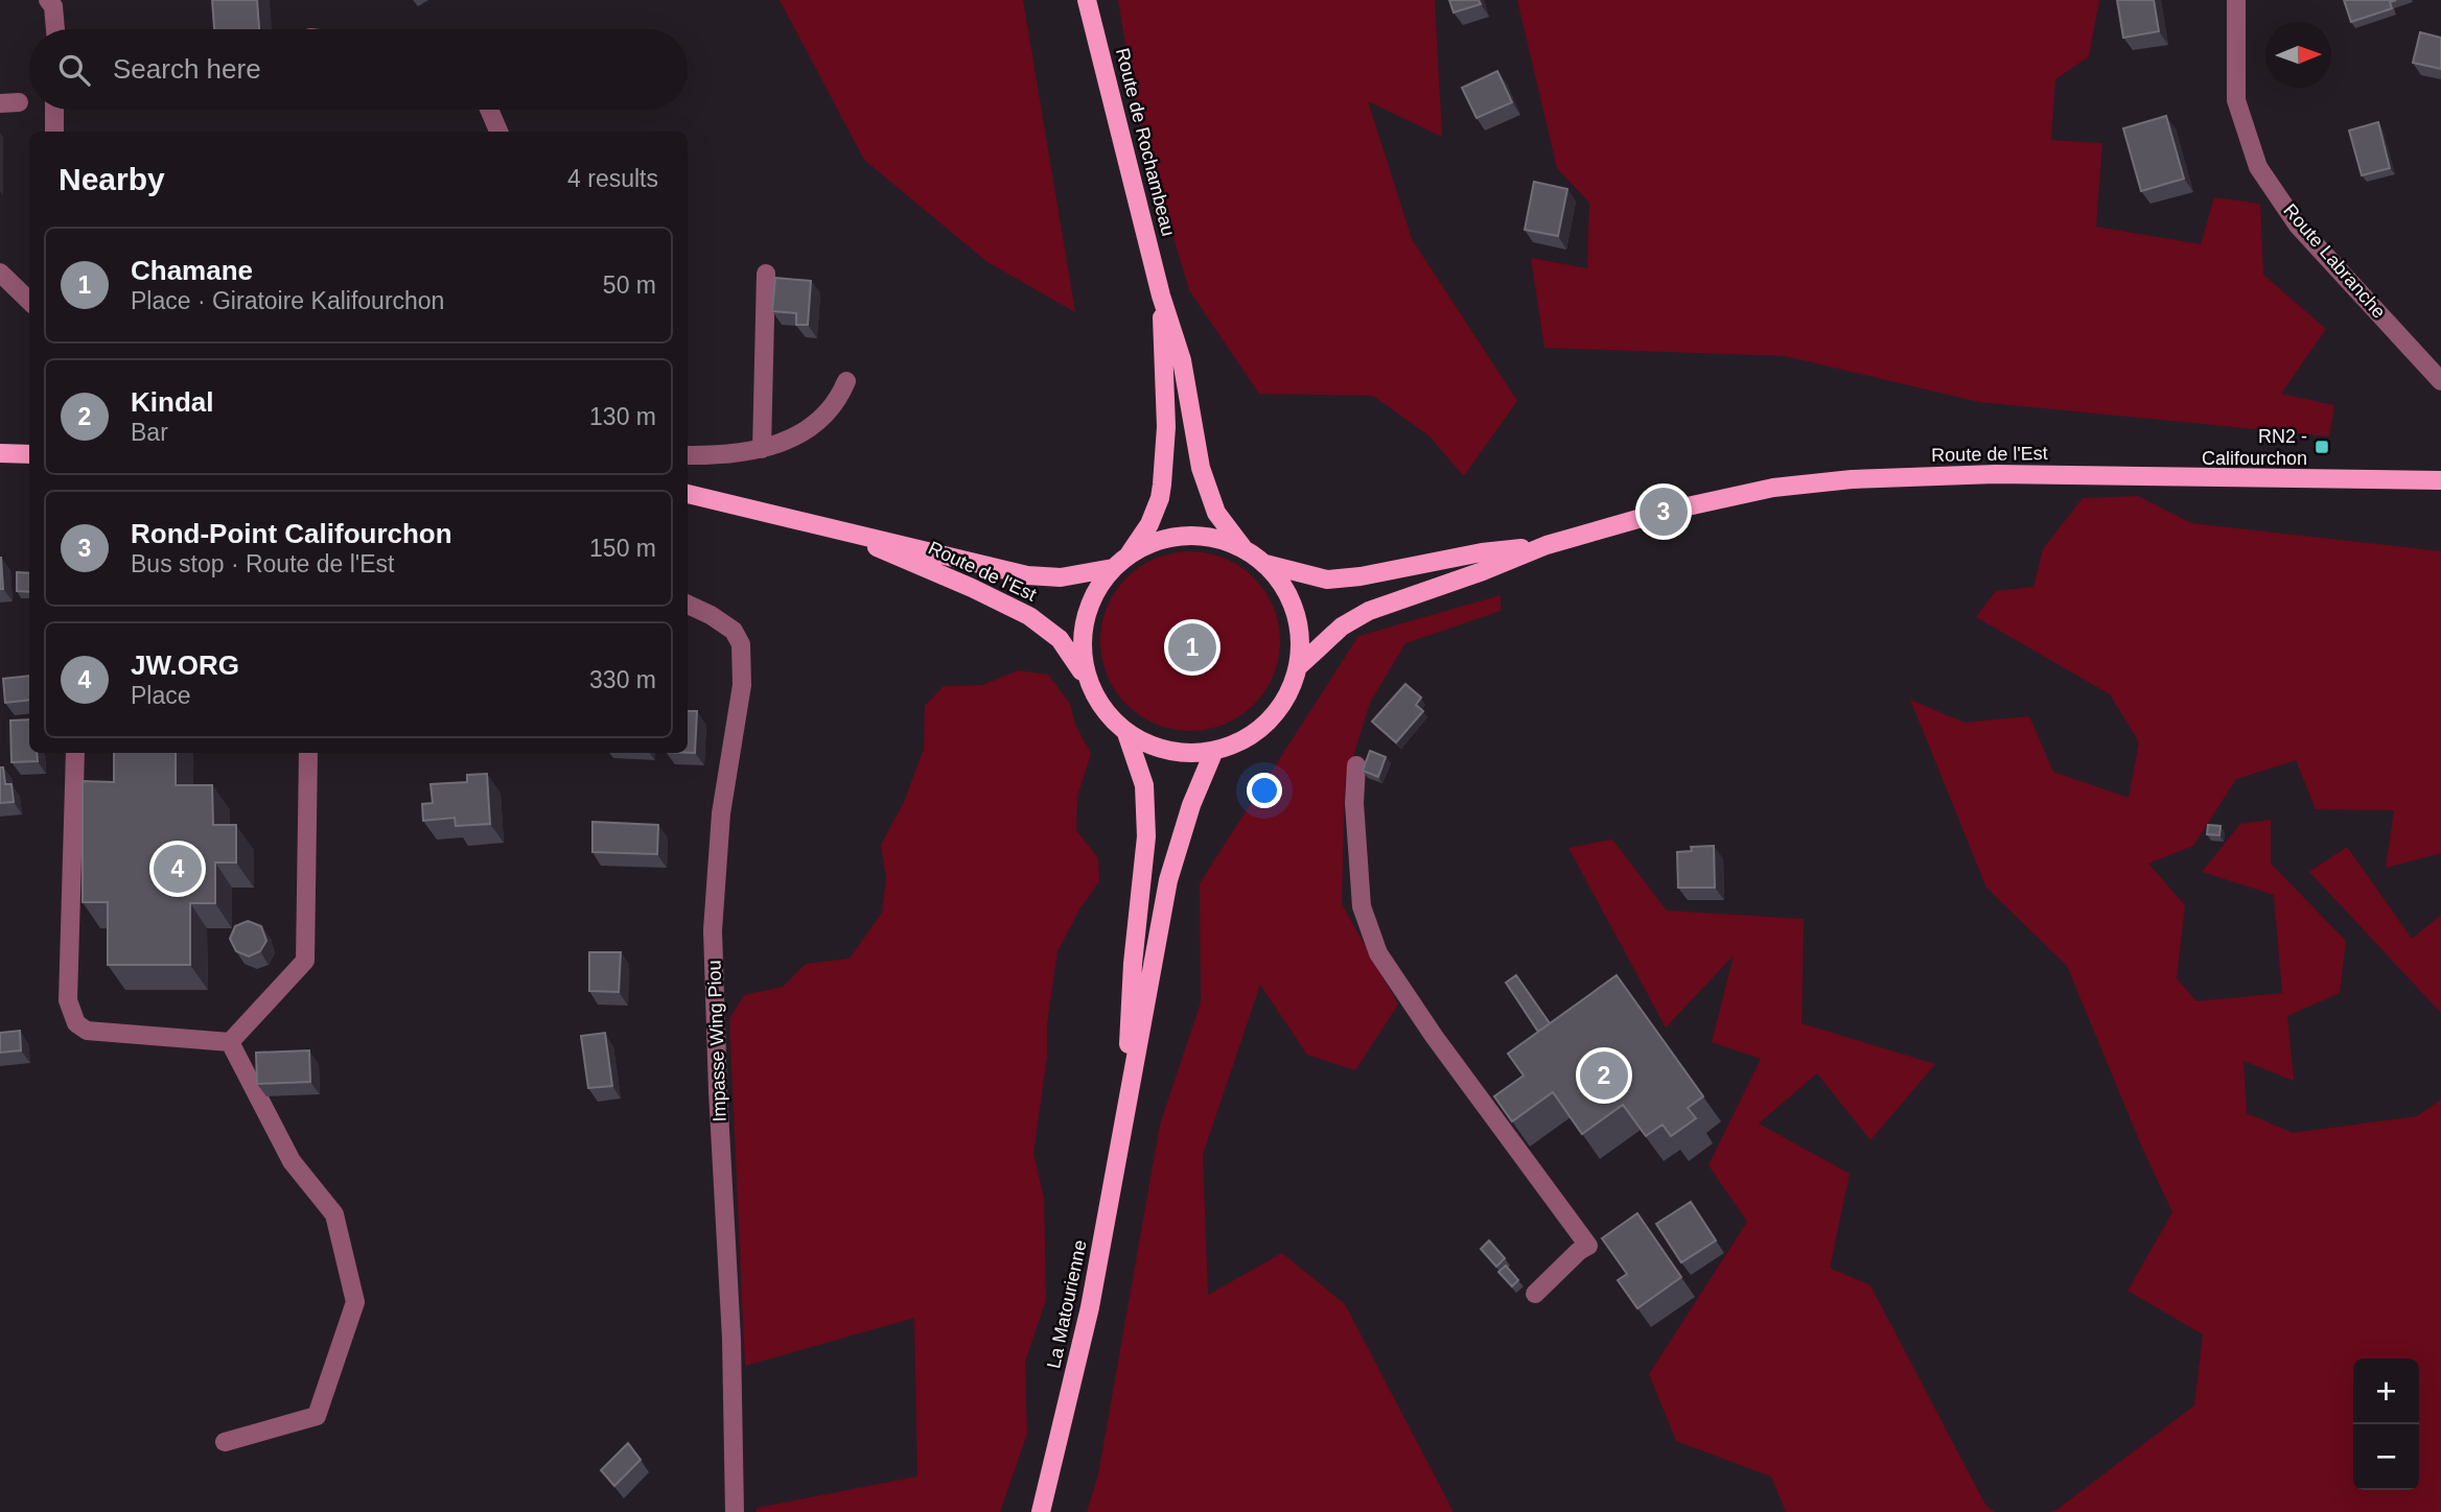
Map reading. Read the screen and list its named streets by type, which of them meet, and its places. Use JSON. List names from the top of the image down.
{
  "streets": {
    "main road": ["Route de Rochambeau", "Route de l'Est", "La Matourienne"],
    "street": ["Route Labranche", "Impasse Wing Piou"]
  },
  "crossings": [
    ["Route de Rochambeau", "Route de l'Est"],
    ["Route de Rochambeau", "La Matourienne"],
    ["Route de l'Est", "La Matourienne"]
  ],
  "places": {
    "transit": ["RN2 - Califourchon"]
  },
  "north": "right",
  "page": {
    "search": "Search here",
    "heading": ["Nearby", "4 results"],
    "list": [
      {
        "mark": "1",
        "name": "Chamane",
        "note": "Place · Giratoire Kalifourchon",
        "value": "50 m"
      },
      {
        "mark": "2",
        "name": "Kindal",
        "note": "Bar",
        "value": "130 m"
      },
      {
        "mark": "3",
        "name": "Rond-Point Califourchon",
        "note": "Bus stop · Route de l'Est",
        "value": "150 m"
      },
      {
        "mark": "4",
        "name": "JW.ORG",
        "note": "Place",
        "value": "330 m"
      }
    ],
    "pins": [
      "3",
      "1",
      "4",
      "2"
    ],
    "map_buttons": ["+", "−"]
  }
}
